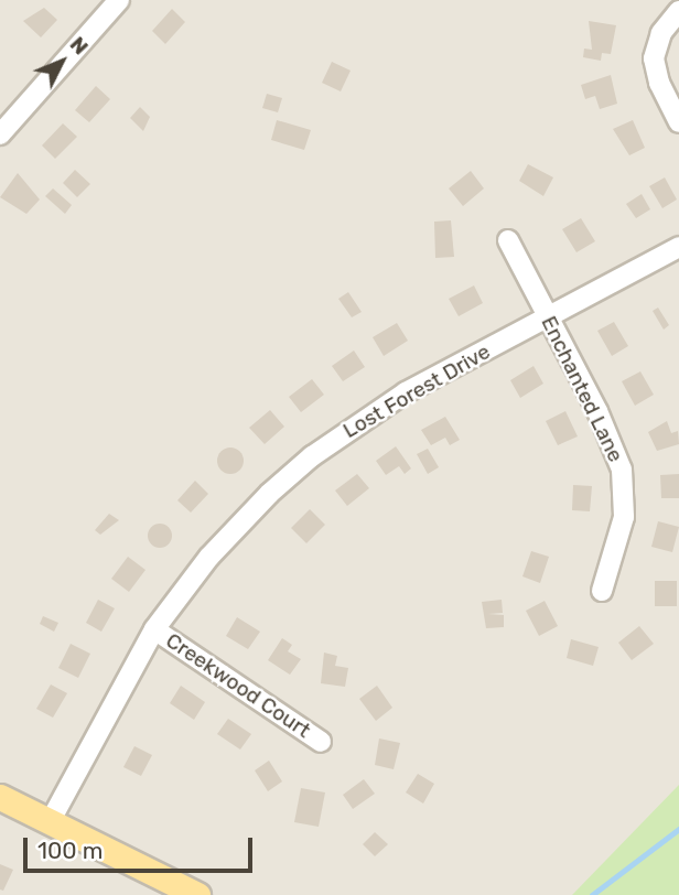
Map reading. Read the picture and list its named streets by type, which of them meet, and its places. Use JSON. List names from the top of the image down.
{
  "streets": {
    "street": ["Enchanted Lane", "Lost Forest Drive", "Creekwood Court"]
  },
  "crossings": [
    ["Enchanted Lane", "Lost Forest Drive"],
    ["Lost Forest Drive", "Creekwood Court"]
  ],
  "scale_bar": "100 m",
  "north": "top right"
}
